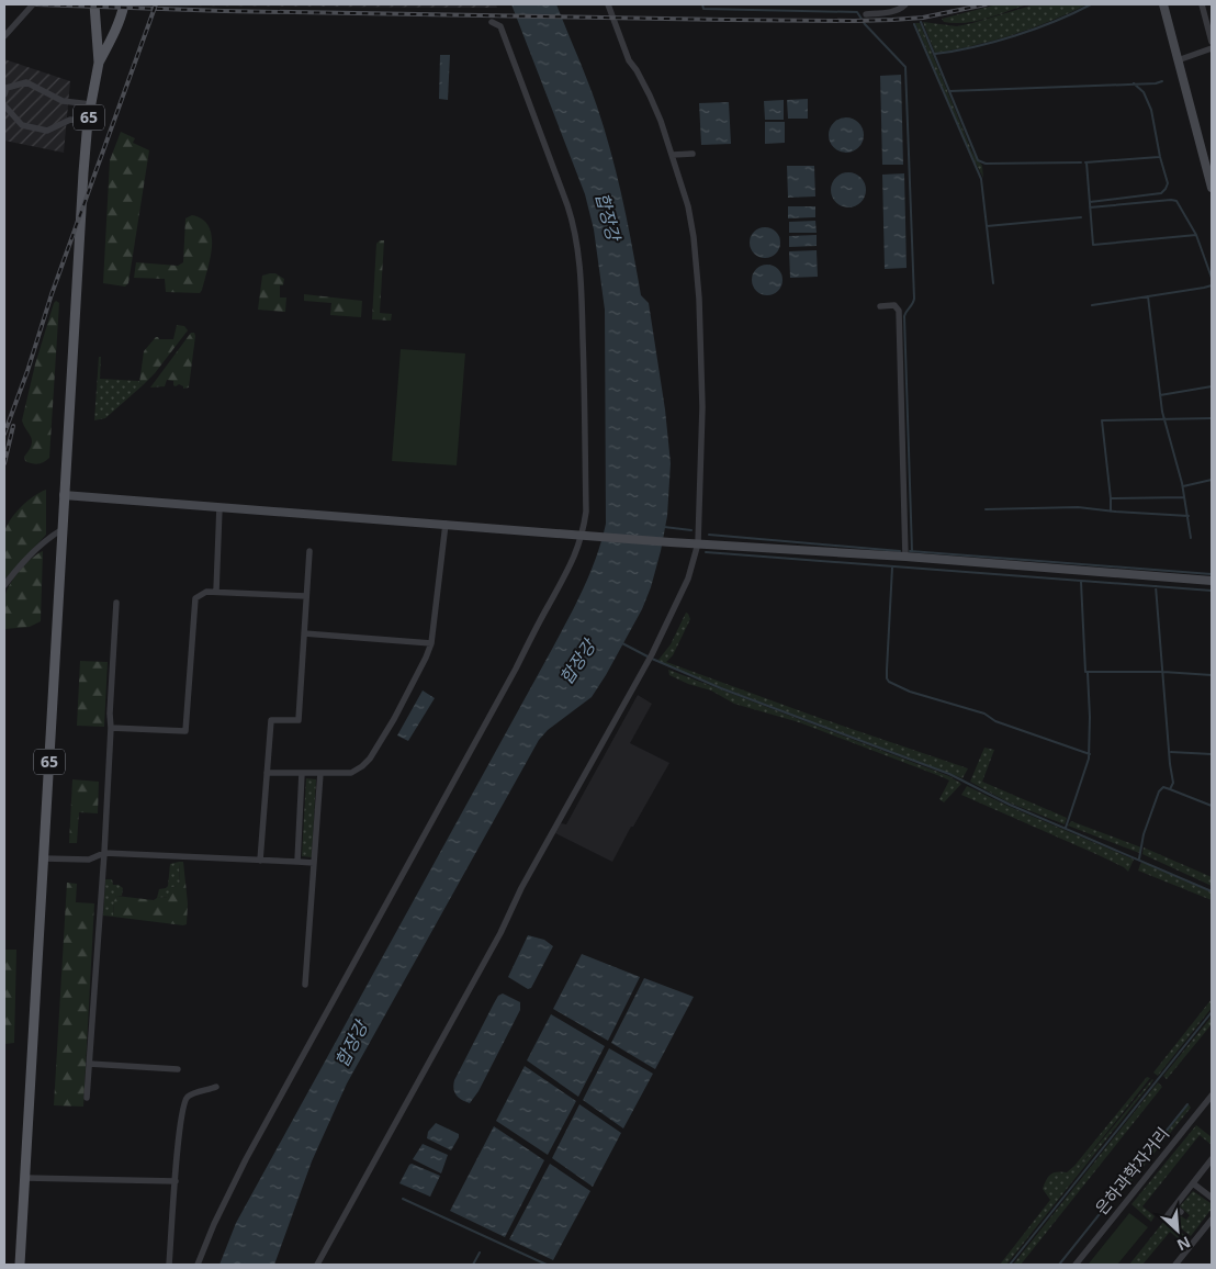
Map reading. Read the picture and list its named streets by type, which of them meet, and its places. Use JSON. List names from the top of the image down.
{
  "streets": {
    "main road": ["65"],
    "street": ["은하과학자거리"]
  },
  "water": ["합장강"],
  "north": "bottom right"
}
